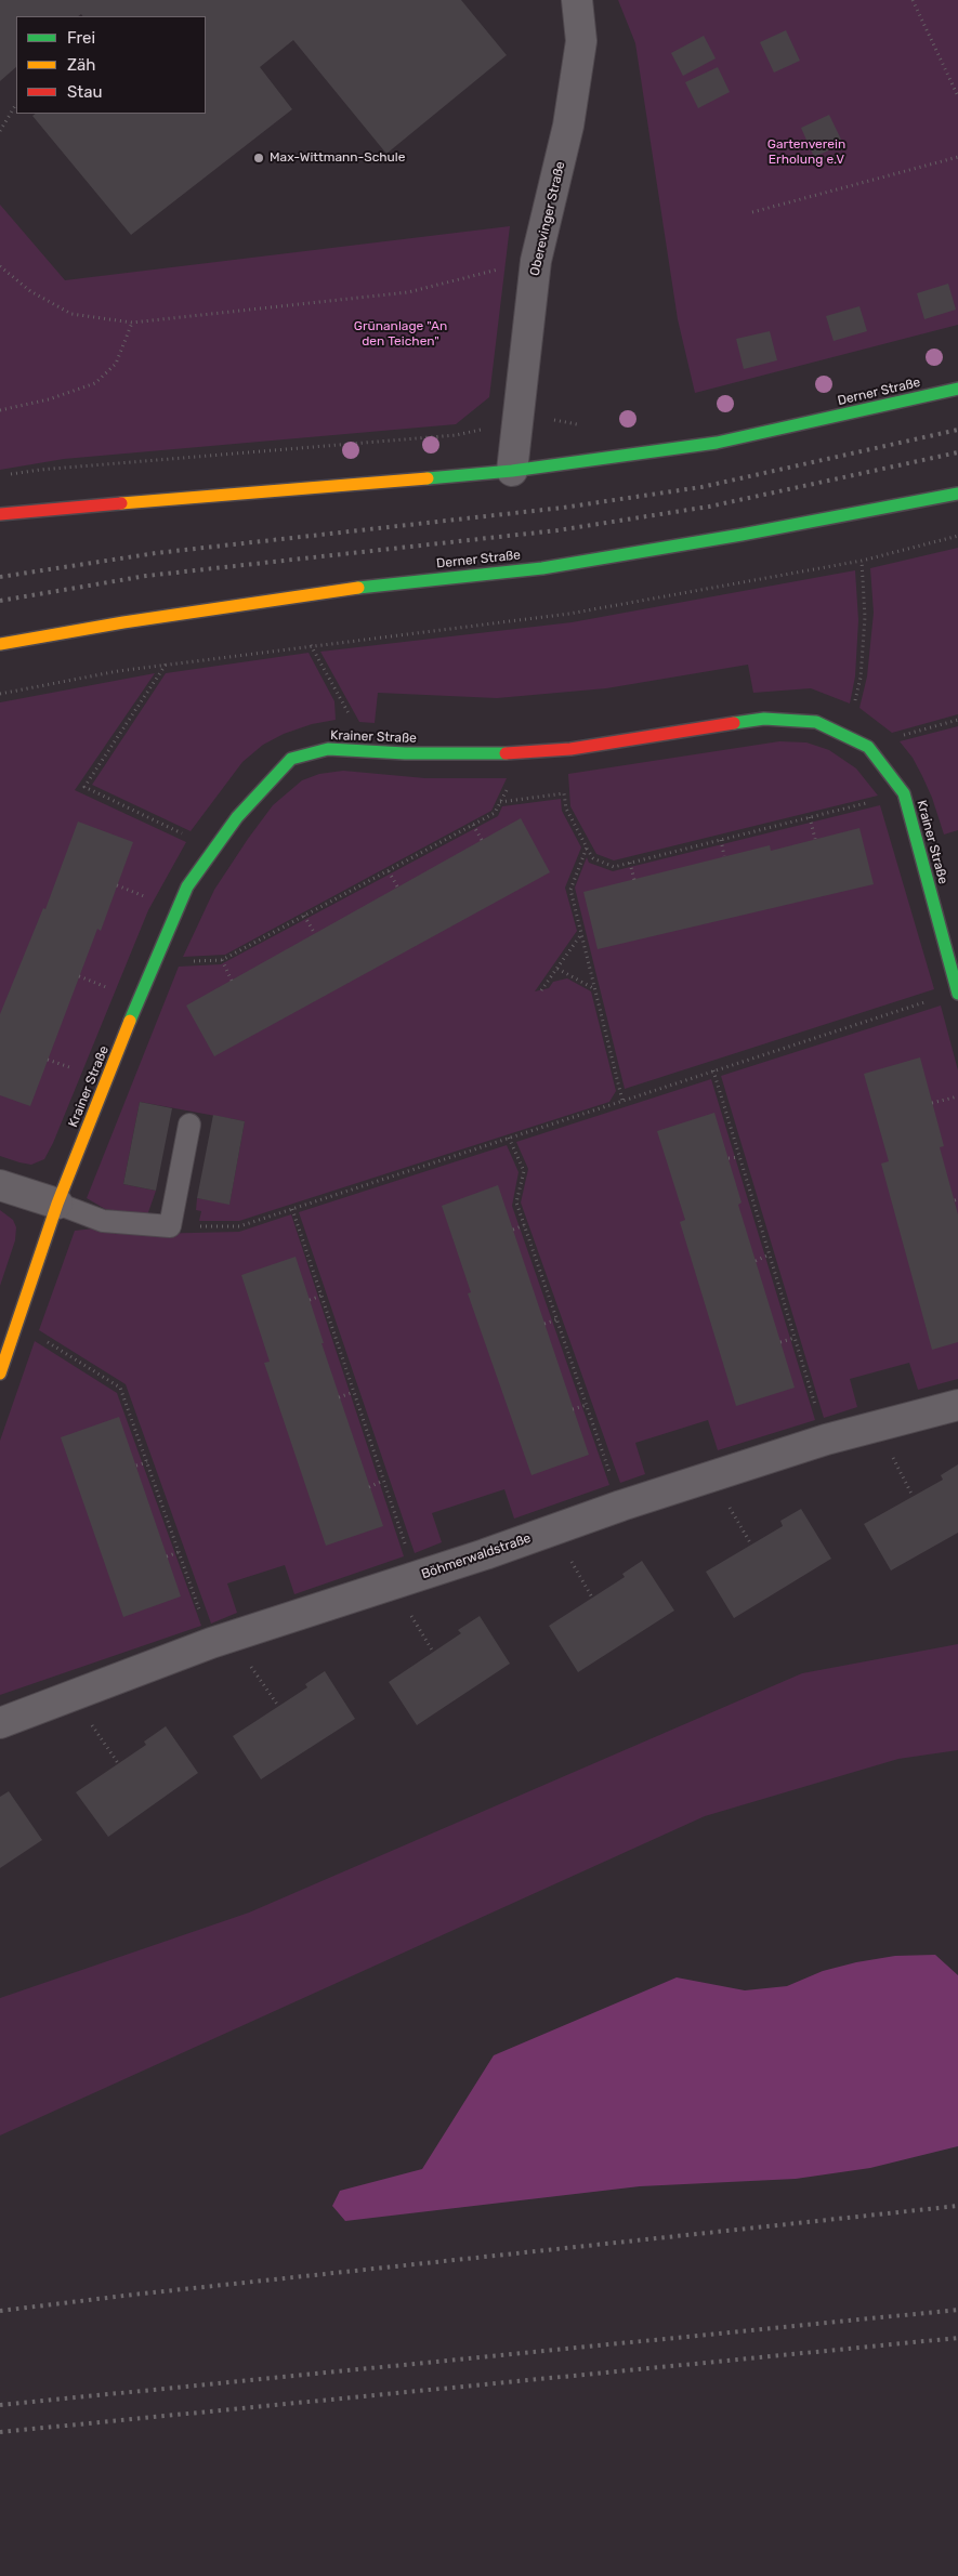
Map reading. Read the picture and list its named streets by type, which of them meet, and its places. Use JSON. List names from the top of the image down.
{
  "streets": {
    "main road": ["Derner Straße", "Krainer Straße"],
    "street": ["Oberevinger Straße", "Böhmerwaldstraße"]
  },
  "crossings": [
    ["Oberevinger Straße", "Derner Straße"]
  ],
  "parks": ["Gartenverein Erholung e.V", "Grünanlage \"An den Teichen\""],
  "places": ["Max-Wittmann-Schule"],
  "legend": ["Frei", "Zäh", "Stau"]
}
